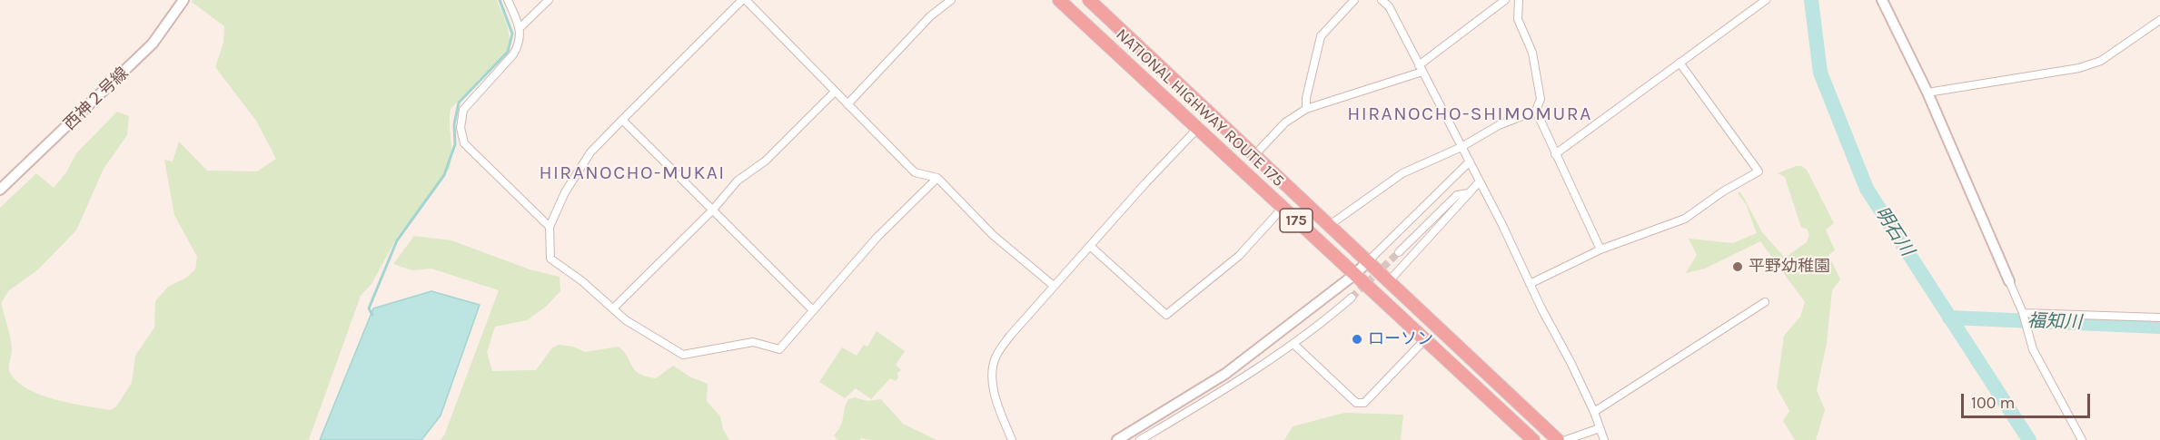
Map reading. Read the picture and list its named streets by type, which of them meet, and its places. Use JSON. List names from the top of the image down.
{
  "streets": {
    "highway": ["NATIONAL HIGHWAY ROUTE 175", "175"],
    "street": ["西神２号線"]
  },
  "districts": ["HIRANOCHO-SHIMOMURA", "HIRANOCHO-MUKAI"],
  "water": ["明石川", "福知川"],
  "places": ["平野幼稚園", "ローソン"],
  "scale_bar": "100 m"
}
